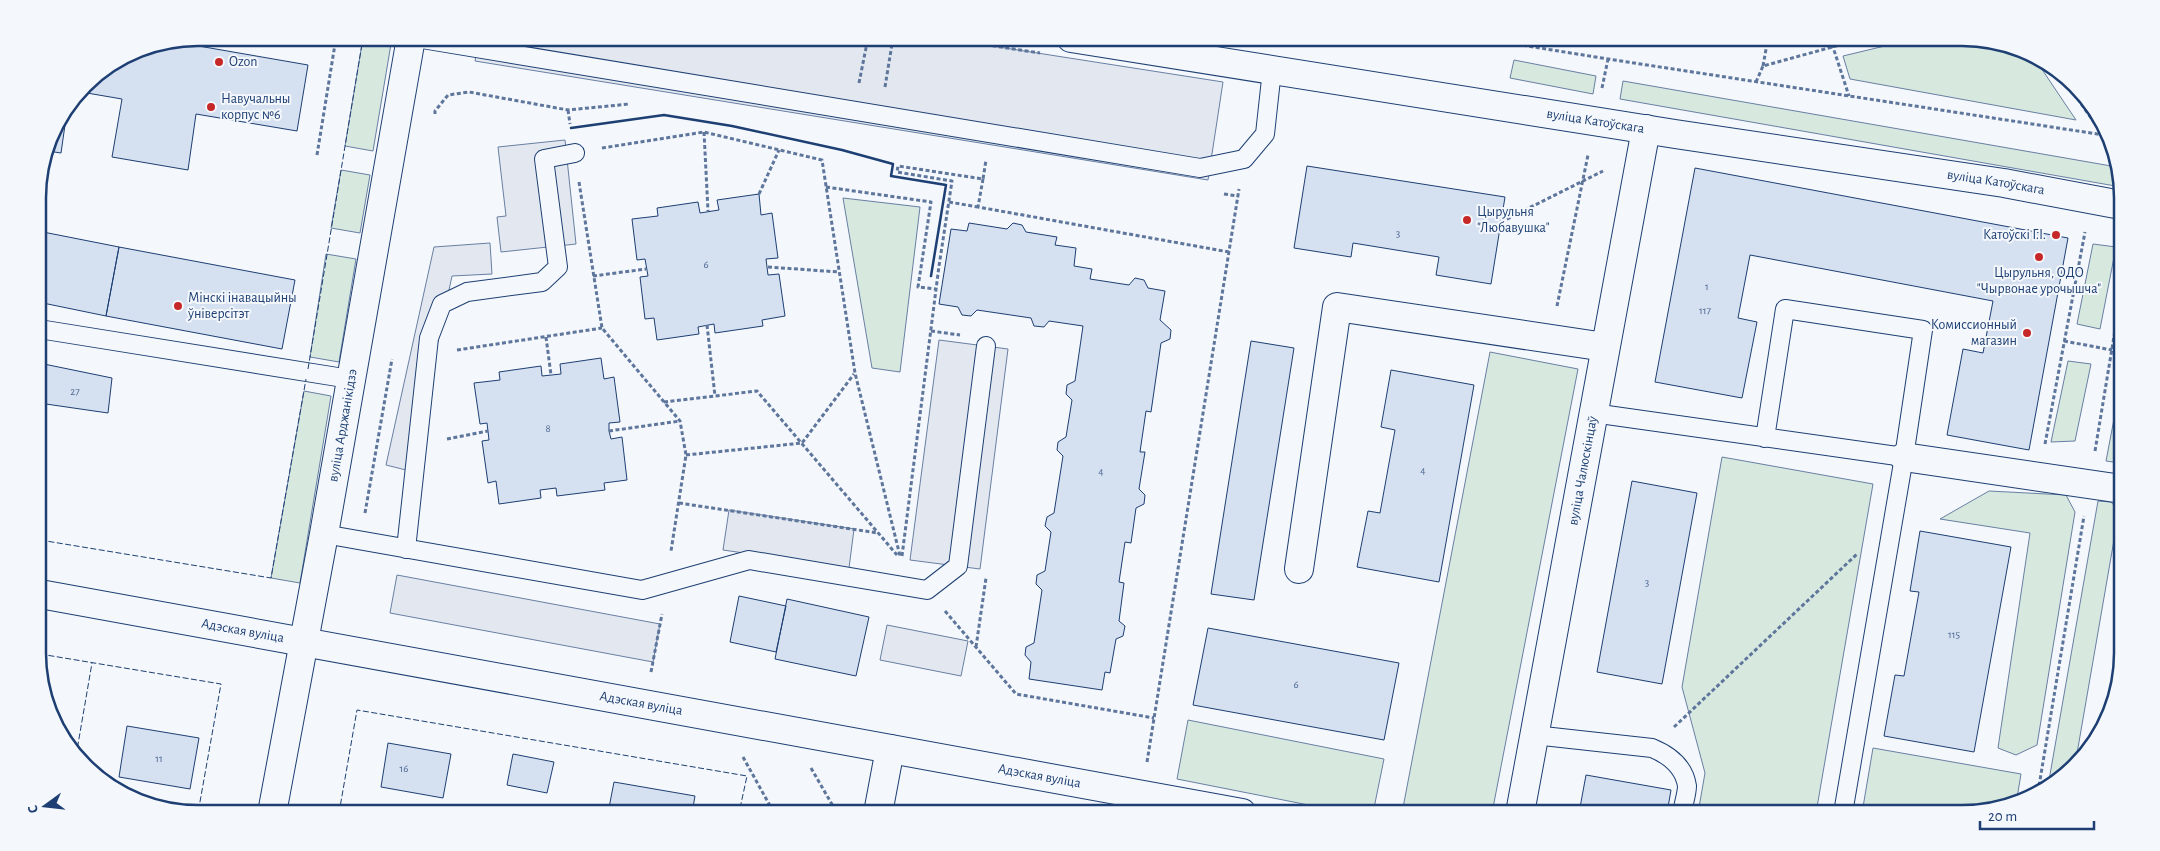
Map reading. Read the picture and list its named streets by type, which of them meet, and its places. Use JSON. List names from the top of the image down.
{
  "streets": {
    "street": [
      "вуліца Катоўскага",
      "вуліца Арджанікідзэ",
      "вуліца Чалюскінцаў",
      "Адэская вуліца"
    ]
  },
  "crossings": [
    ["вуліца Катоўскага", "вуліца Чалюскінцаў"],
    ["вуліца Арджанікідзэ", "Адэская вуліца"]
  ],
  "places": [
    "Ozon",
    "Навучальны корпус №6",
    "Цырульня \"Любавушка\"",
    "Катоўскі Г.І.",
    "Цырульня, ОДО \"Чырвонае урочышча\"",
    "Мінскі інавацыйны ўніверсітэт",
    "Комиссионный магазин"
  ],
  "house_numbers": [
    "3",
    "6",
    "1",
    "117",
    "27",
    "8",
    "4",
    "4",
    "3",
    "115",
    "6",
    "11",
    "16"
  ],
  "scale_bar": "20 m",
  "north": "left"
}
